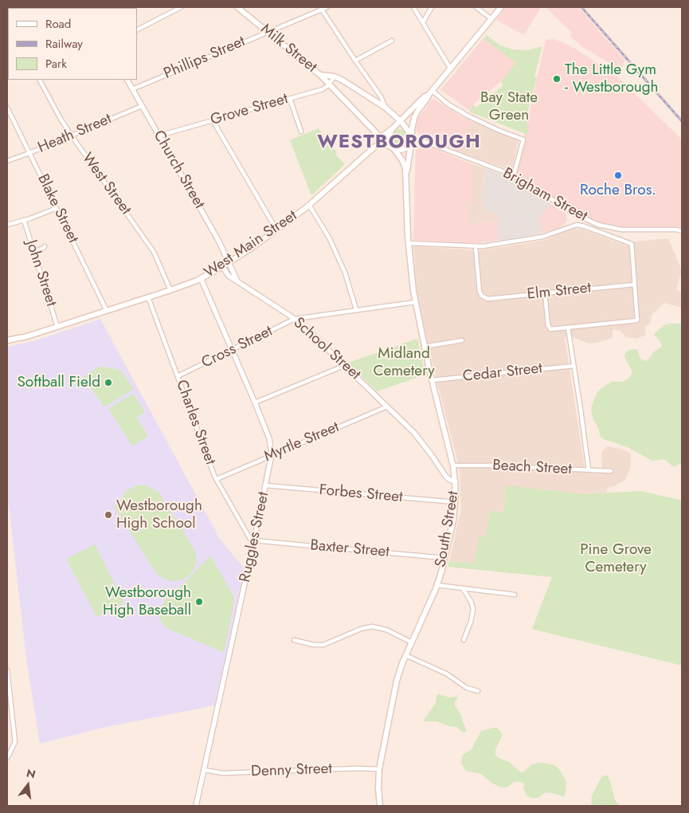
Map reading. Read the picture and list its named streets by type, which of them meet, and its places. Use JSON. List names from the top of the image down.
{
  "streets": {
    "main road": ["Milk Street", "West Main Street", "South Street"],
    "street": [
      "Phillips Street",
      "Grove Street",
      "Heath Street",
      "Church Street",
      "West Street",
      "Brigham Street",
      "Blake Street",
      "John Street",
      "Elm Street",
      "Cross Street",
      "School Street",
      "Cedar Street",
      "Charles Street",
      "Myrtle Street",
      "Beach Street",
      "Forbes Street",
      "Ruggles Street",
      "Baxter Street",
      "Denny Street"
    ]
  },
  "crossings": [
    ["Milk Street", "Phillips Street"],
    ["Milk Street", "Grove Street"],
    ["Milk Street", "Brigham Street"],
    ["Milk Street", "West Main Street"],
    ["Milk Street", "South Street"],
    ["Phillips Street", "Church Street"],
    ["Grove Street", "Church Street"],
    ["Heath Street", "Church Street"],
    ["Heath Street", "West Street"],
    ["Heath Street", "Blake Street"],
    ["Church Street", "West Main Street"],
    ["West Street", "West Main Street"],
    ["Brigham Street", "West Main Street"],
    ["Brigham Street", "South Street"],
    ["Blake Street", "West Main Street"],
    ["West Main Street", "John Street"],
    ["West Main Street", "School Street"],
    ["West Main Street", "Charles Street"],
    ["West Main Street", "South Street"],
    ["West Main Street", "Ruggles Street"],
    ["Cross Street", "School Street"],
    ["Cross Street", "Charles Street"],
    ["Cross Street", "South Street"],
    ["Cross Street", "Ruggles Street"],
    ["School Street", "Myrtle Street"],
    ["School Street", "South Street"],
    ["Cedar Street", "South Street"],
    ["Charles Street", "Myrtle Street"],
    ["Charles Street", "Ruggles Street"],
    ["Charles Street", "Baxter Street"],
    ["Myrtle Street", "Ruggles Street"],
    ["Beach Street", "South Street"],
    ["Forbes Street", "South Street"],
    ["Forbes Street", "Ruggles Street"],
    ["South Street", "Baxter Street"],
    ["South Street", "Denny Street"],
    ["Ruggles Street", "Baxter Street"],
    ["Ruggles Street", "Denny Street"]
  ],
  "districts": ["WESTBOROUGH"],
  "parks": ["Bay State Green", "Midland Cemetery", "Pine Grove Cemetery"],
  "places": [
    "The Little Gym - Westborough",
    "Roche Bros.",
    "Softball Field",
    "Westborough High School",
    "Westborough High Baseball"
  ],
  "legend": ["Road", "Railway", "Park"],
  "north": "top"
}
